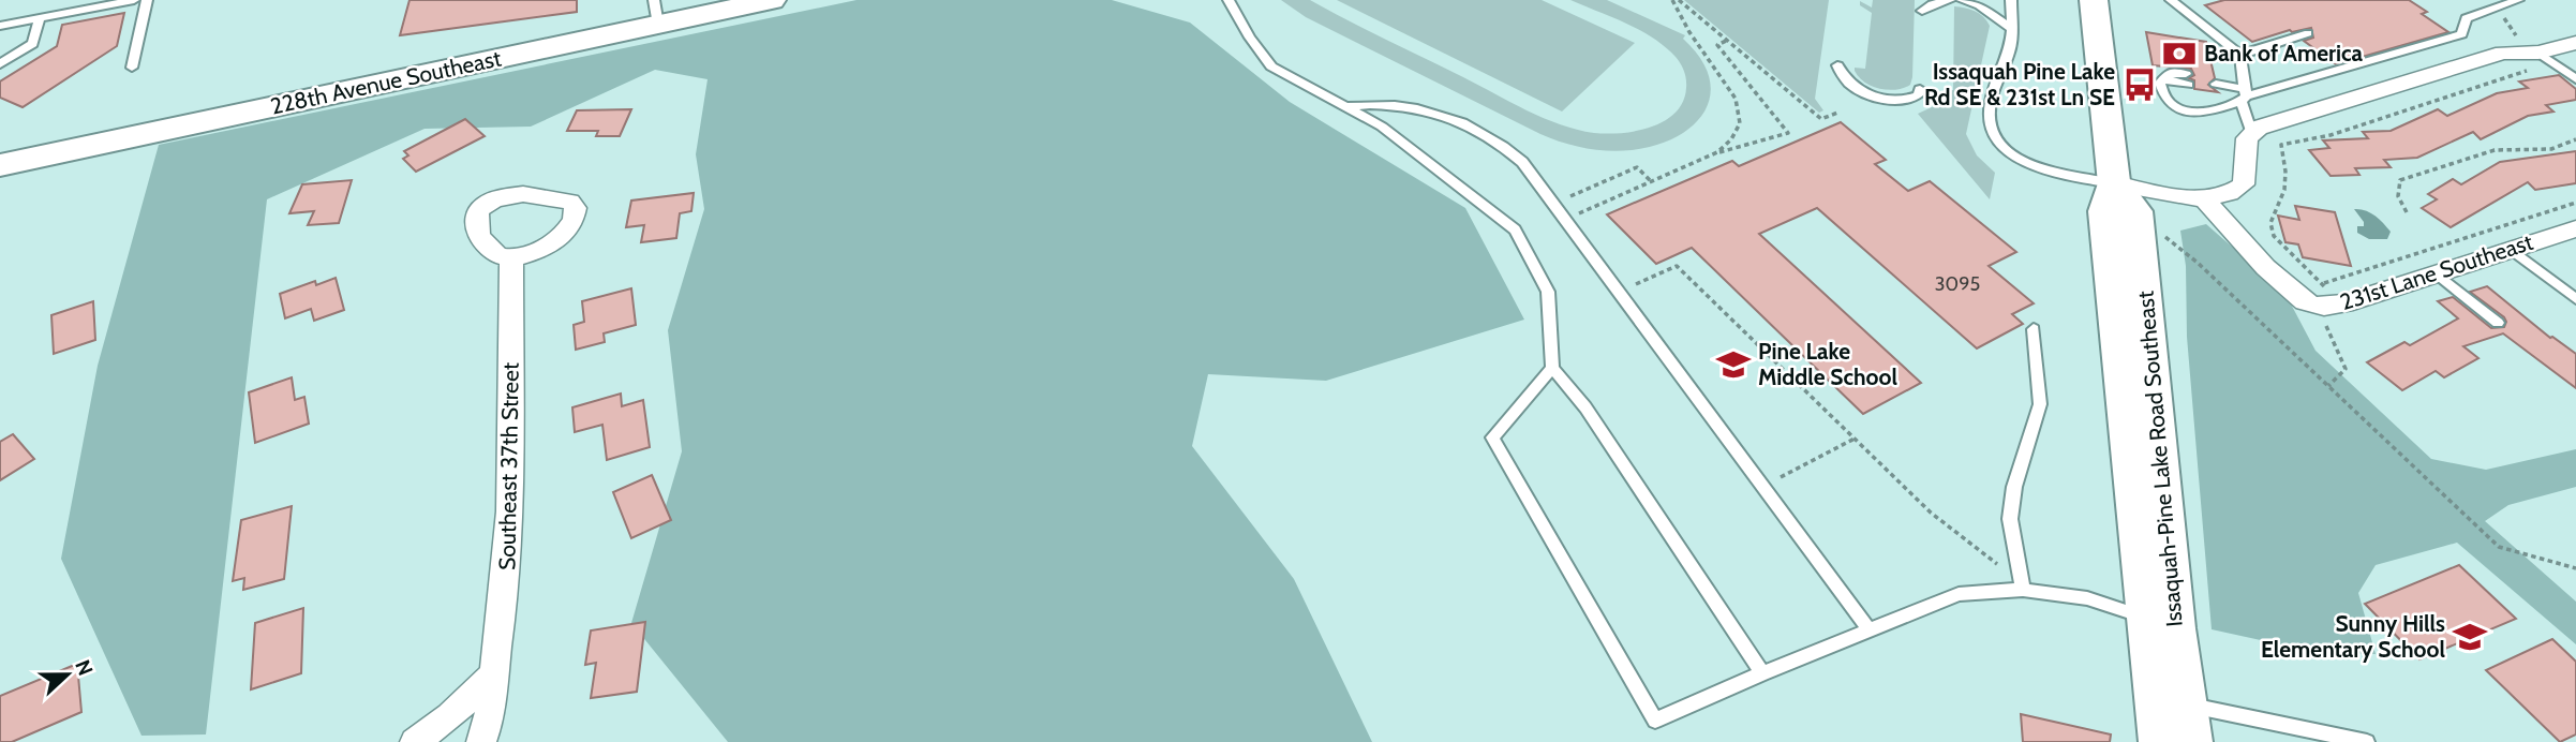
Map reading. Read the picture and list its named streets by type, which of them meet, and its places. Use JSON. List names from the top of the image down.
{
  "streets": {
    "main road": ["228th Avenue Southeast", "Issaquah-Pine Lake Road Southeast"],
    "street": ["231st Lane Southeast", "Southeast 37th Street"]
  },
  "places": {
    "bank": ["Bank of America"],
    "bus stop": ["Issaquah Pine Lake Rd SE & 231st Ln SE"],
    "school or university": ["Pine Lake Middle School", "Sunny Hills Elementary School"]
  },
  "house_numbers": ["3095"],
  "north": "right"
}
